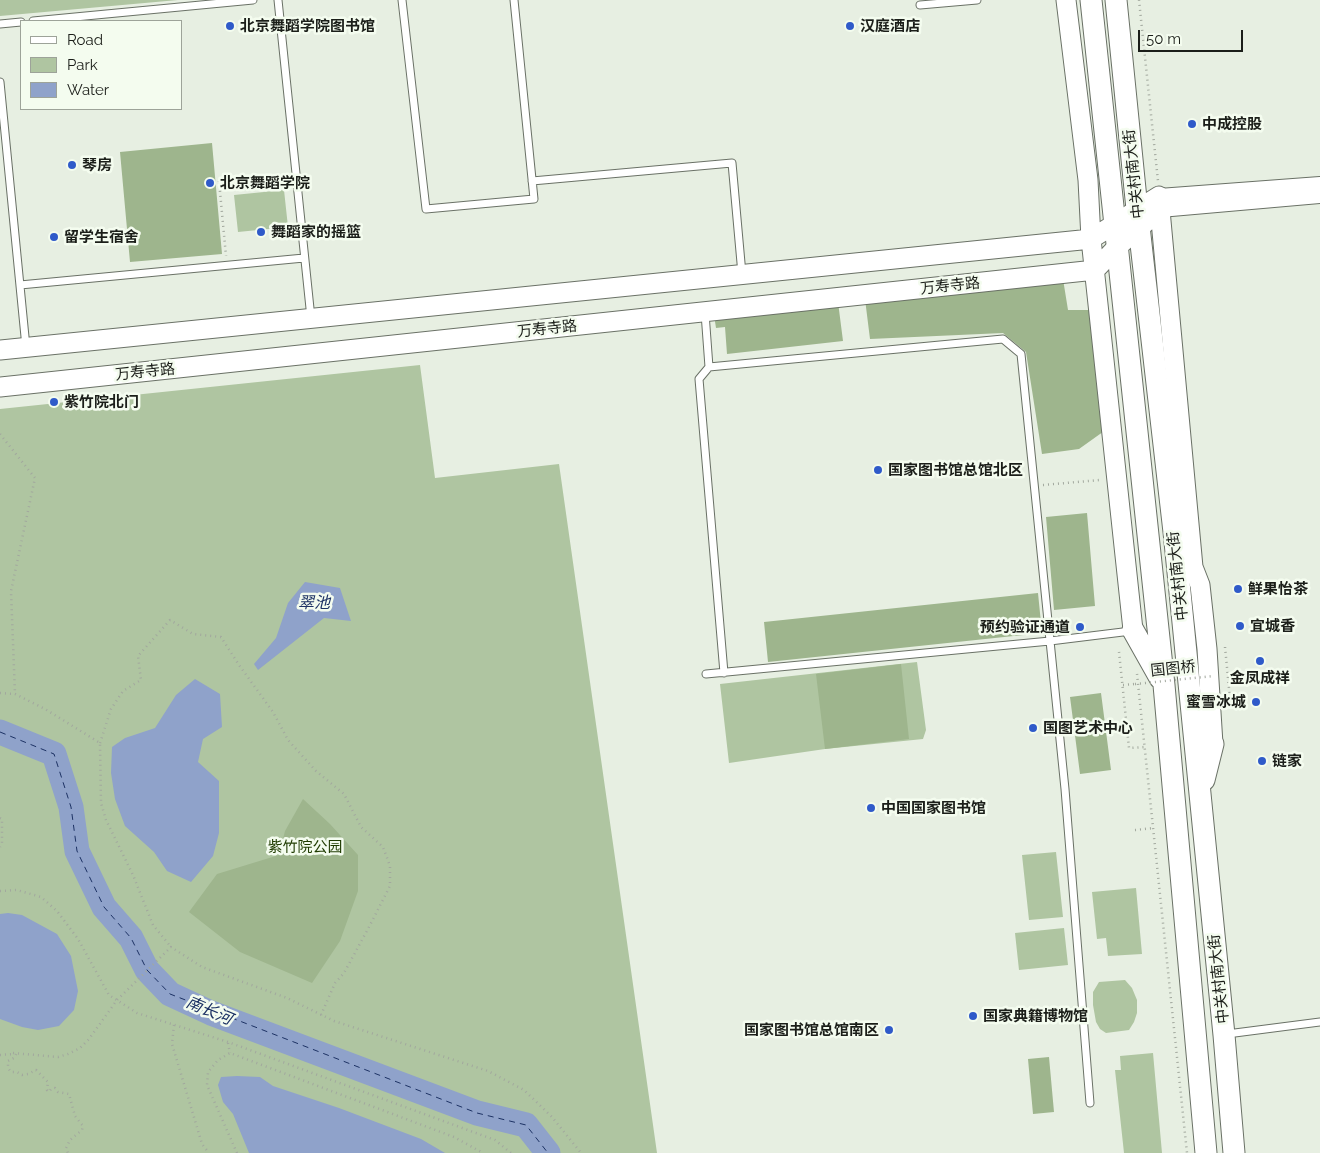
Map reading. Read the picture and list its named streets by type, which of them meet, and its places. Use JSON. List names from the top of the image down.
{
  "streets": {
    "main road": ["中关村南大街"],
    "street": ["万寿寺路"],
    "path": ["国图桥"]
  },
  "water": ["翠池", "南长河"],
  "parks": ["紫竹院公园"],
  "places": [
    "北京舞蹈学院图书馆",
    "汉庭酒店",
    "中成控股",
    "琴房",
    "北京舞蹈学院",
    "舞蹈家的摇篮",
    "留学生宿舍",
    "紫竹院北门",
    "国家图书馆总馆北区",
    "鲜果怡茶",
    "宜城香",
    "预约验证通道",
    "金凤成祥",
    "蜜雪冰城",
    "国图艺术中心",
    "链家",
    "中国国家图书馆",
    "国家典籍博物馆",
    "国家图书馆总馆南区"
  ],
  "legend": ["Road", "Park", "Water"],
  "scale_bar": "50 m"
}
